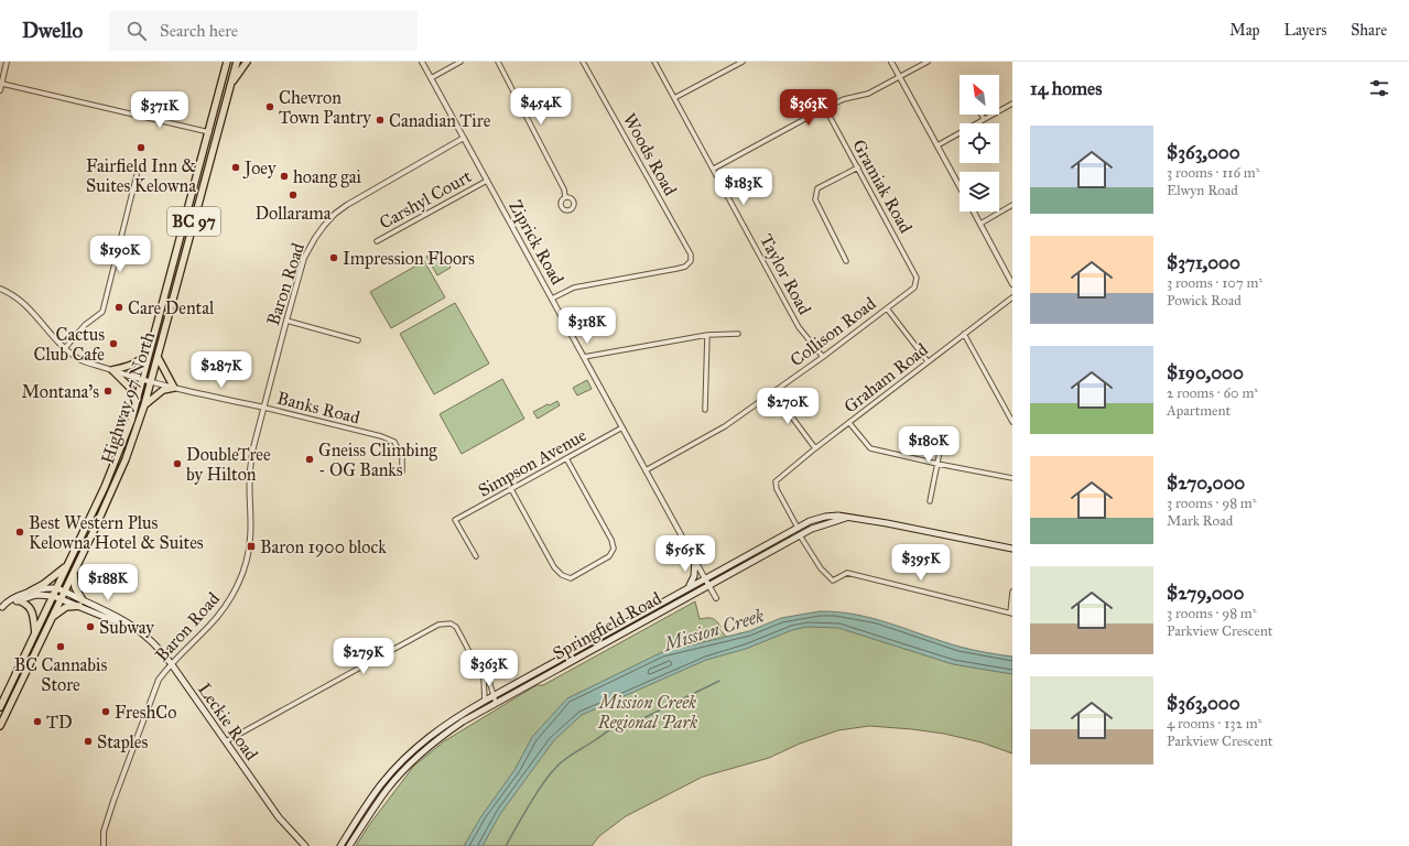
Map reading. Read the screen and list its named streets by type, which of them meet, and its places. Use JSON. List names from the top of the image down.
{
  "streets": {
    "highway": ["BC 97", "Highway 97 North"],
    "main road": ["Springfield Road", "Leckie Road"],
    "street": [
      "Woods Road",
      "Gramiak Road",
      "Carshyl Court",
      "Ziprick Road",
      "Taylor Road",
      "Baron Road",
      "Collison Road",
      "Graham Road",
      "Banks Road",
      "Simpson Avenue"
    ]
  },
  "crossings": [
    ["Woods Road", "Ziprick Road"],
    ["Gramiak Road", "Collison Road"],
    ["Carshyl Court", "Ziprick Road"],
    ["Ziprick Road", "Baron Road"],
    ["Ziprick Road", "Collison Road"],
    ["Ziprick Road", "Simpson Avenue"],
    ["Ziprick Road", "Springfield Road"],
    ["Taylor Road", "Collison Road"],
    ["Baron Road", "Banks Road"],
    ["Baron Road", "Leckie Road"],
    ["Graham Road", "Springfield Road"],
    ["Highway 97 North", "Banks Road"],
    ["Highway 97 North", "Leckie Road"]
  ],
  "water": ["Mission Creek"],
  "parks": ["Mission Creek Regional Park"],
  "places": {
    "other": [
      "Chevron Town Pantry",
      "Canadian Tire",
      "Fairfield Inn & Suites Kelowna",
      "Joey",
      "hoang gai",
      "Dollarama",
      "Impression Floors",
      "Care Dental",
      "Cactus Club Cafe",
      "Montana's",
      "Gneiss Climbing - OG Banks",
      "DoubleTree by Hilton",
      "Best Western Plus Kelowna Hotel & Suites",
      "Subway",
      "BC Cannabis Store",
      "FreshCo",
      "TD",
      "Staples"
    ],
    "transit": ["Baron 1900 block"]
  },
  "north": "top left",
  "page": {
    "header": "Dwello",
    "search": "Search here",
    "nav": ["Map", "Layers", "Share"],
    "heading": "14 homes",
    "price": [
      "$454K",
      "$363K",
      "$371K",
      "$183K",
      "$190K",
      "$318K",
      "$287K",
      "$270K",
      "$180K",
      "$565K",
      "$395K",
      "$188K",
      "$279K",
      "$363K"
    ],
    "list": [
      {
        "name": "$363,000",
        "note": "3 rooms · 116 m² · Elwyn Road"
      },
      {
        "name": "$371,000",
        "note": "3 rooms · 107 m² · Powick Road"
      },
      {
        "name": "$190,000",
        "note": "2 rooms · 60 m² · Apartment"
      },
      {
        "name": "$270,000",
        "note": "3 rooms · 98 m² · Mark Road"
      },
      {
        "name": "$279,000",
        "note": "3 rooms · 98 m² · Parkview Crescent"
      },
      {
        "name": "$363,000",
        "note": "4 rooms · 132 m² · Parkview Crescent"
      }
    ]
  }
}
